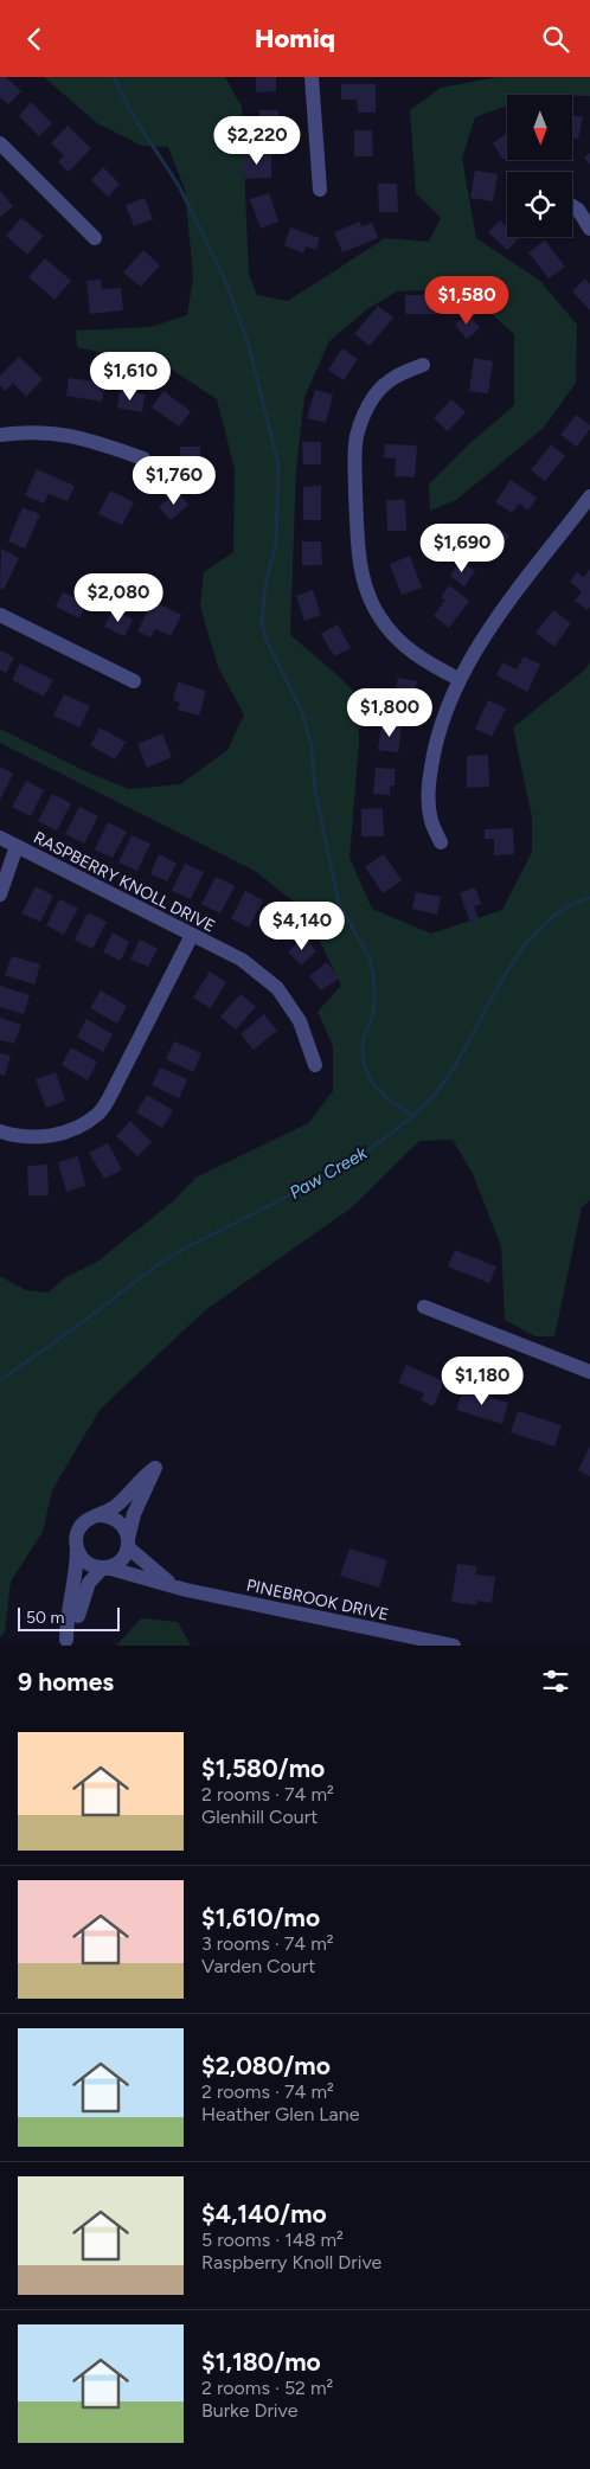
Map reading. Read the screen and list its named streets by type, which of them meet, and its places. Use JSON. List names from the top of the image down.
{
  "streets": {
    "street": ["RASPBERRY KNOLL DRIVE", "PINEBROOK DRIVE"]
  },
  "water": ["Paw Creek"],
  "scale_bar": "50 m",
  "north": "bottom",
  "page": {
    "header": "Homiq",
    "price": [
      "$2,220",
      "$1,580",
      "$1,610",
      "$1,760",
      "$1,690",
      "$2,080",
      "$1,800",
      "$4,140",
      "$1,180"
    ],
    "scale": "50 m",
    "heading": "9 homes",
    "list": [
      {
        "name": "$1,580/mo",
        "note": "2 rooms · 74 m² · Glenhill Court"
      },
      {
        "name": "$1,610/mo",
        "note": "3 rooms · 74 m² · Varden Court"
      },
      {
        "name": "$2,080/mo",
        "note": "2 rooms · 74 m² · Heather Glen Lane"
      },
      {
        "name": "$4,140/mo",
        "note": "5 rooms · 148 m² · Raspberry Knoll Drive"
      },
      {
        "name": "$1,180/mo",
        "note": "2 rooms · 52 m² · Burke Drive"
      }
    ]
  }
}
